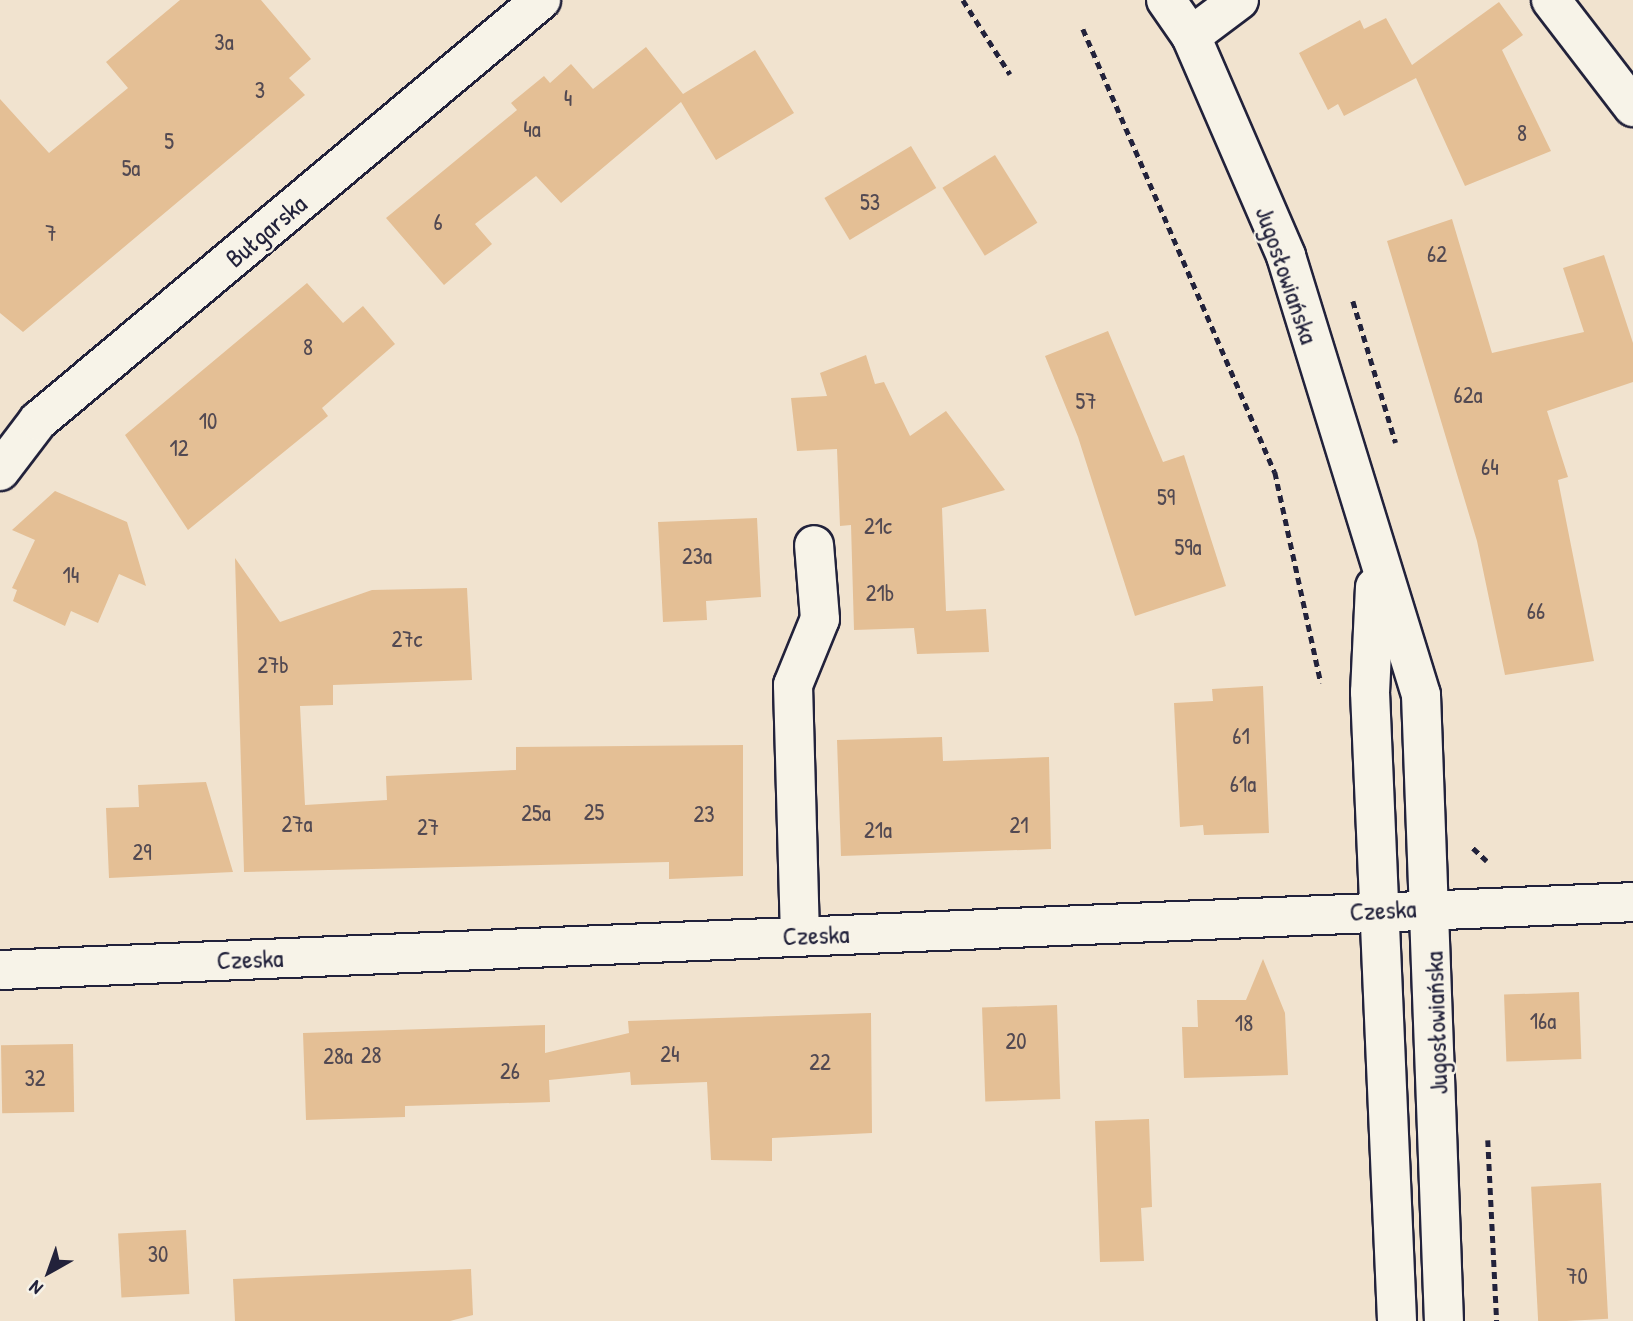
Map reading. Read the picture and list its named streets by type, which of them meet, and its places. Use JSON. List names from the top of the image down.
{
  "streets": {
    "street": ["Bułgarska", "Jugosłowiańska", "Czeska"]
  },
  "crossings": [
    ["Jugosłowiańska", "Czeska"]
  ],
  "house_numbers": [
    "3a",
    "3",
    "4",
    "4a",
    "8",
    "5",
    "5a",
    "53",
    "6",
    "7",
    "62",
    "8",
    "62a",
    "57",
    "10",
    "12",
    "64",
    "59",
    "21c",
    "59a",
    "23a",
    "14",
    "21b",
    "66",
    "27c",
    "27b",
    "61",
    "61a",
    "25",
    "25a",
    "23",
    "27a",
    "21",
    "27",
    "21a",
    "29",
    "16a",
    "18",
    "20",
    "24",
    "28",
    "28a",
    "22",
    "26",
    "32",
    "30",
    "70"
  ],
  "north": "bottom left"
}
